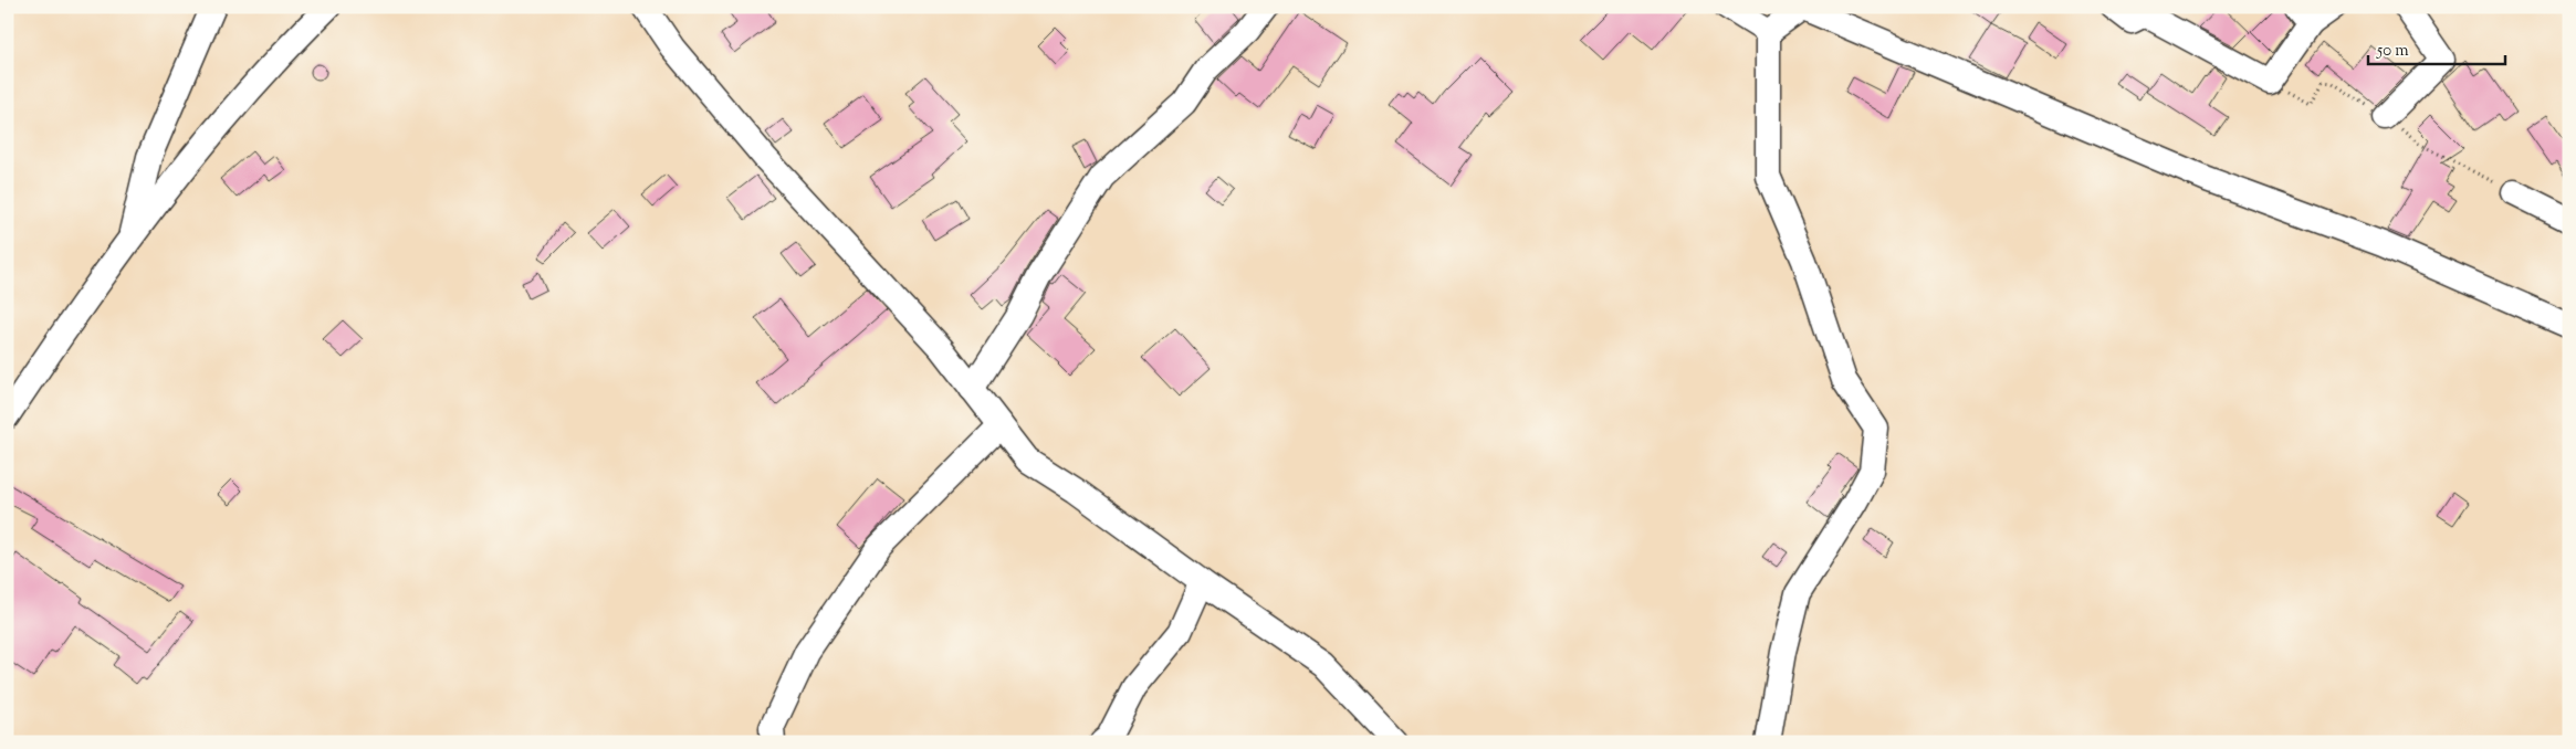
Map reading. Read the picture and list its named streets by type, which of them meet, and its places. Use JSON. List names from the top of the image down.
{
  "scale_bar": "50 m"
}
